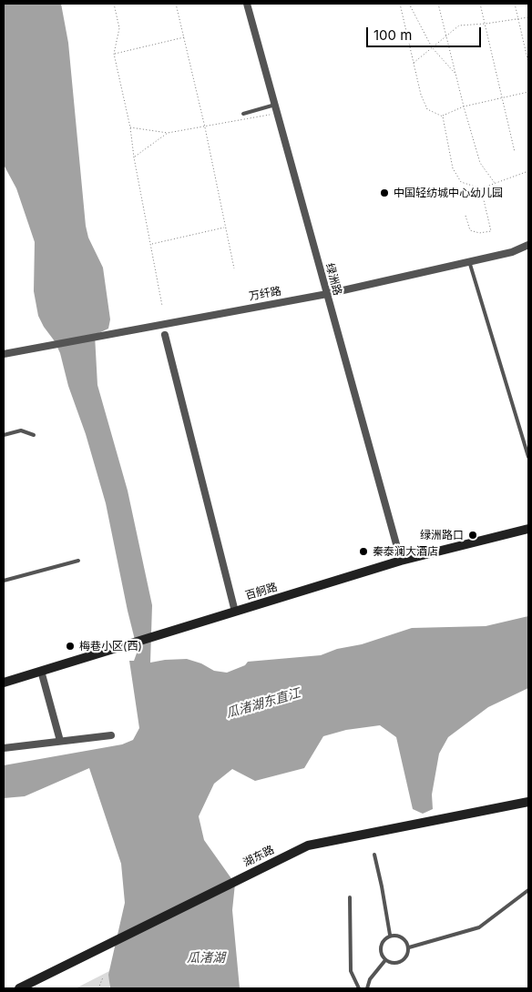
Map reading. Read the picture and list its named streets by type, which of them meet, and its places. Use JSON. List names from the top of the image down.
{
  "streets": {
    "street": [
      "绿洲路",
      "万纤路",
      "百舸路",
      "湖东路"
    ]
  },
  "crossings": [
    ["绿洲路", "万纤路"],
    ["绿洲路", "百舸路"]
  ],
  "water": ["瓜渚湖东直江", "瓜渚湖"],
  "places": [
    "中国轻纺城中心幼儿园",
    "绿洲路口",
    "秦泰澜大酒店",
    "梅巷小区(西)"
  ],
  "scale_bar": "100 m"
}
